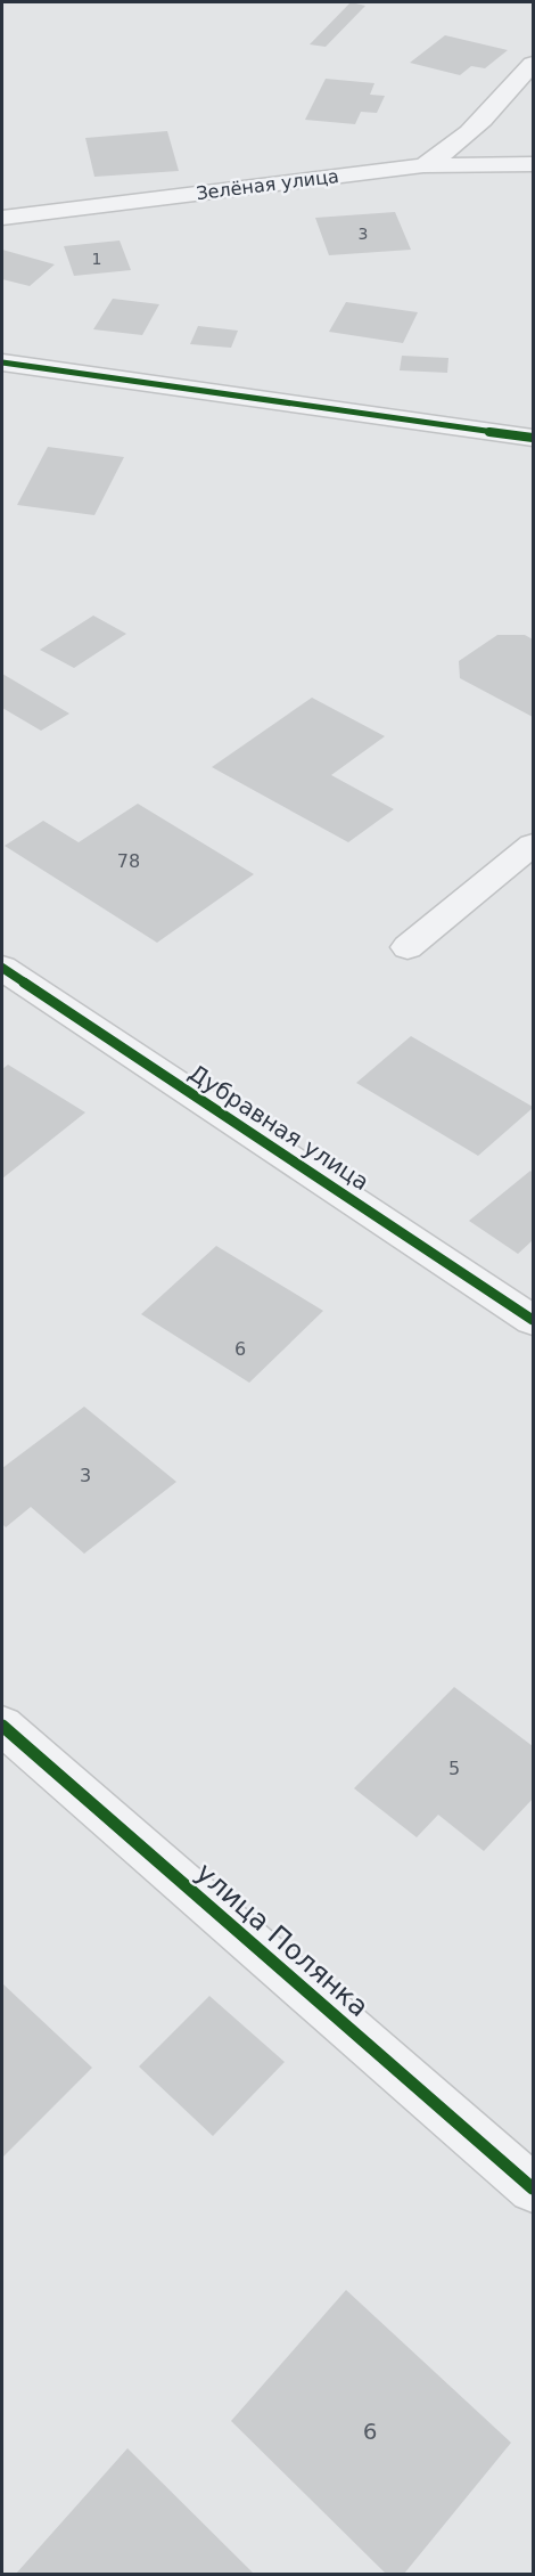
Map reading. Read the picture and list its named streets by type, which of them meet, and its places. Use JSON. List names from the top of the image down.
{
  "streets": {
    "street": ["Зелёная улица", "Дубравная улица", "улица Полянка"]
  },
  "house_numbers": [
    "3",
    "1",
    "78",
    "6",
    "3",
    "5",
    "6"
  ]
}
